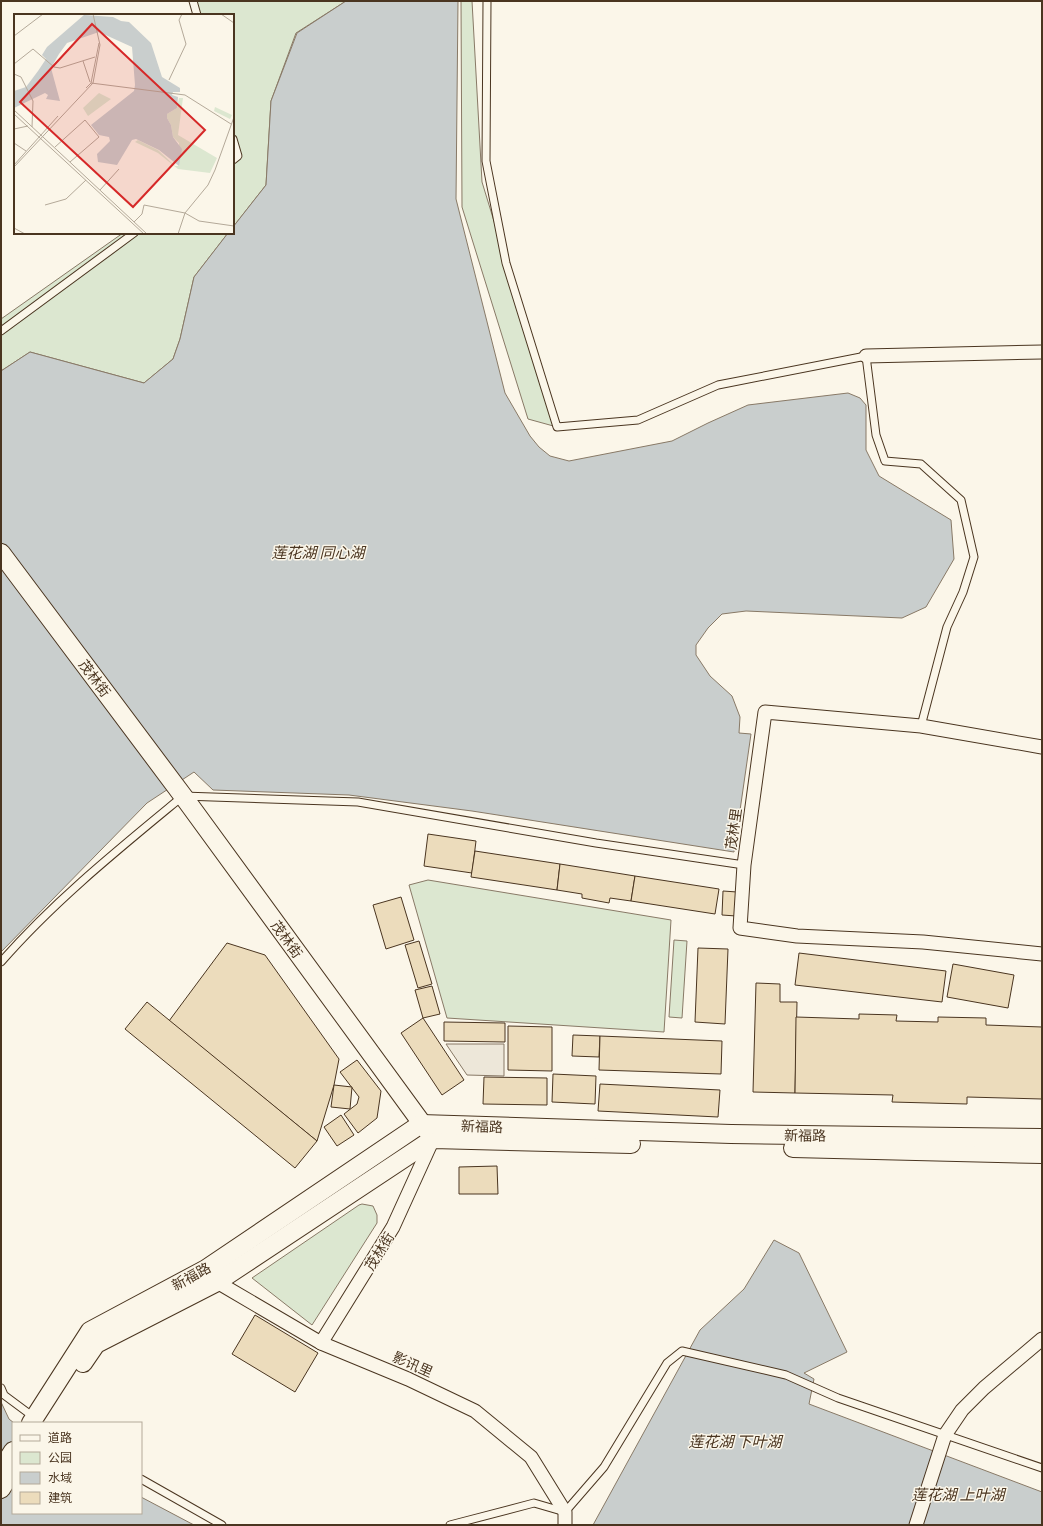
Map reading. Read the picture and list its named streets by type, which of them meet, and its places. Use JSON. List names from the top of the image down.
{
  "streets": {
    "street": [
      "茂林街",
      "茂林里",
      "新福路",
      "影讯里"
    ]
  },
  "crossings": [
    ["茂林街", "新福路"],
    ["茂林街", "影讯里"],
    ["新福路", "影讯里"]
  ],
  "water": ["莲花湖 同心湖", "莲花湖 下叶湖", "莲花湖 上叶湖"],
  "legend": [
    "道路",
    "公园",
    "水域",
    "建筑"
  ]
}
